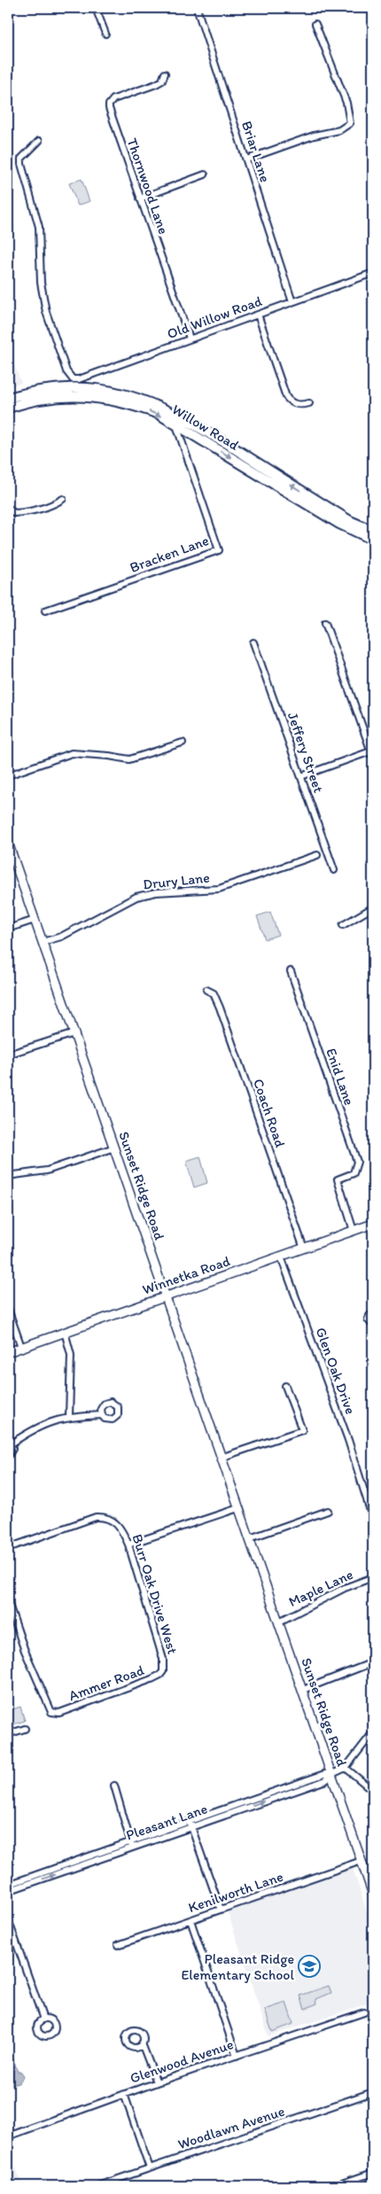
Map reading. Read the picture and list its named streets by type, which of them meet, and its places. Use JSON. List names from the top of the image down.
{
  "streets": {
    "main road": ["Willow Road"],
    "street": [
      "Briar Lane",
      "Thornwood Lane",
      "Old Willow Road",
      "Bracken Lane",
      "Jeffery Street",
      "Drury Lane",
      "Enid Lane",
      "Coach Road",
      "Sunset Ridge Road",
      "Winnetka Road",
      "Glen Oak Drive",
      "Maple Lane",
      "Burr Oak Drive West",
      "Ammer Road",
      "Pleasant Lane",
      "Kenilworth Lane",
      "Glenwood Avenue",
      "Woodlawn Avenue"
    ]
  },
  "crossings": [
    ["Briar Lane", "Old Willow Road"],
    ["Thornwood Lane", "Old Willow Road"],
    ["Old Willow Road", "Willow Road"],
    ["Willow Road", "Bracken Lane"],
    ["Drury Lane", "Sunset Ridge Road"],
    ["Enid Lane", "Winnetka Road"],
    ["Coach Road", "Winnetka Road"],
    ["Sunset Ridge Road", "Winnetka Road"],
    ["Sunset Ridge Road", "Maple Lane"],
    ["Sunset Ridge Road", "Pleasant Lane"],
    ["Sunset Ridge Road", "Kenilworth Lane"],
    ["Winnetka Road", "Glen Oak Drive"],
    ["Burr Oak Drive West", "Ammer Road"]
  ],
  "places": {
    "school or university": ["Pleasant Ridge Elementary School"]
  }
}
